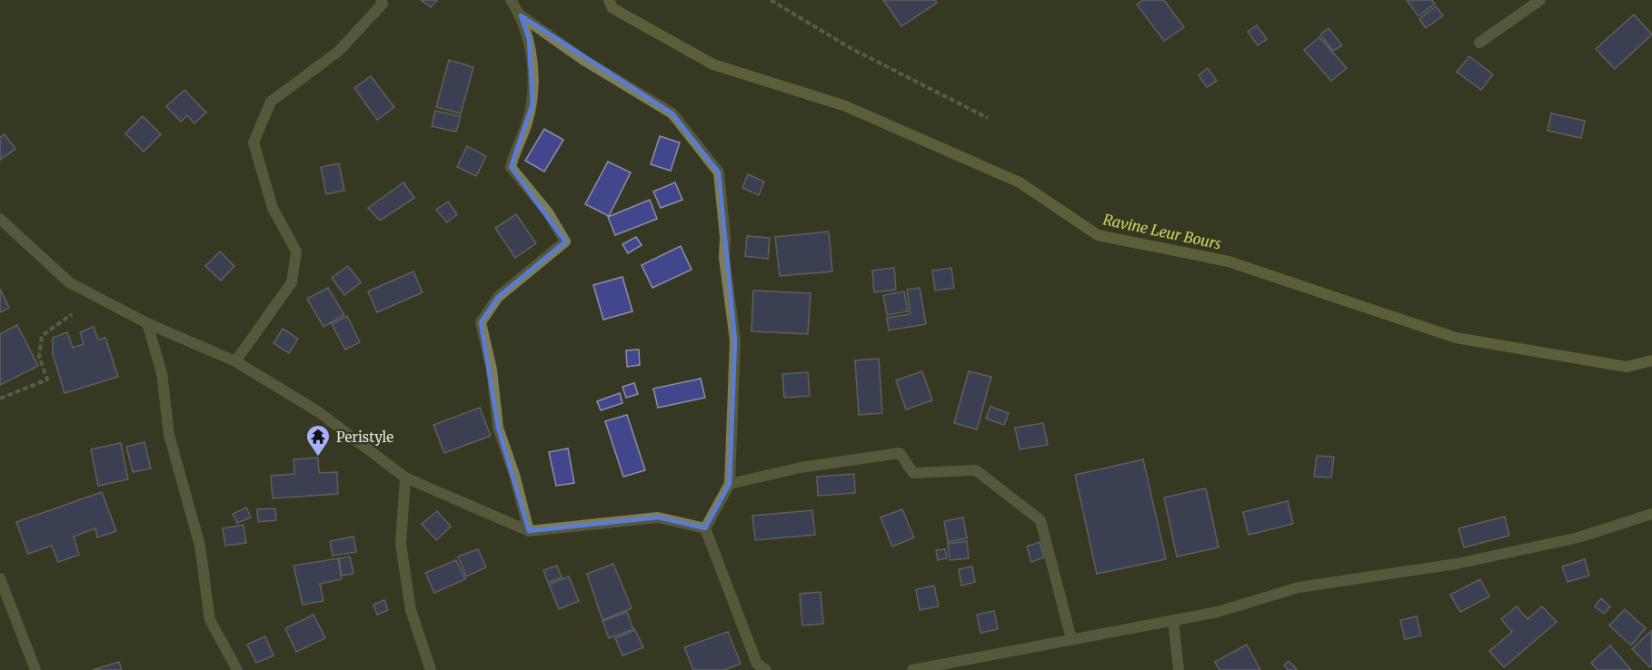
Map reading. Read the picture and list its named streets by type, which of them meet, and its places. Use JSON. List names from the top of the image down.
{
  "water": ["Ravine Leur Bours"],
  "places": {
    "temple": ["Peristyle"]
  }
}
